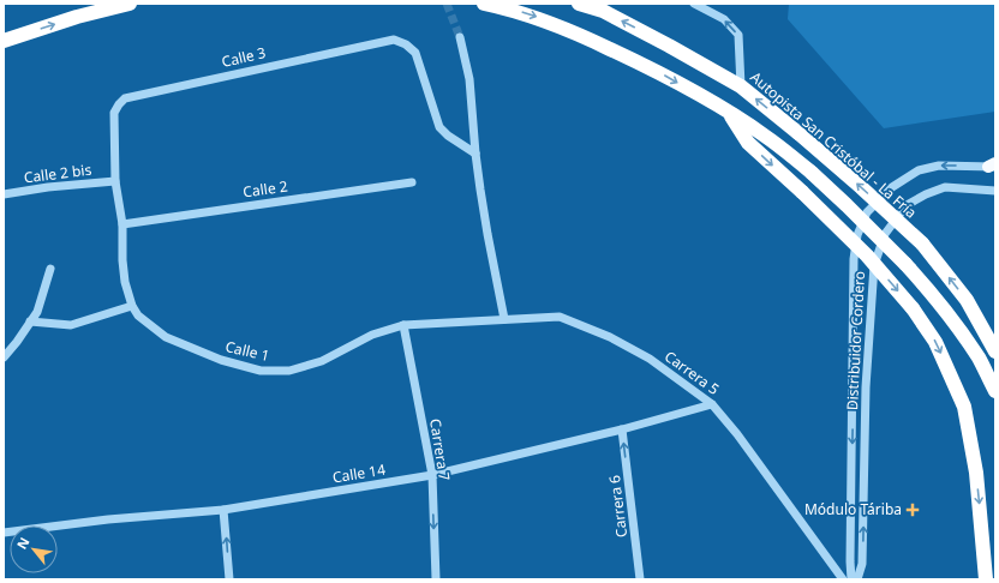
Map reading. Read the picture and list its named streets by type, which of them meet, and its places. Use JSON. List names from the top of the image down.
{
  "streets": {
    "highway": ["Autopista San Cristóbal - La Fría"],
    "street": [
      "Calle 3",
      "Calle 2 bis",
      "Calle 2",
      "Distribuidor Cordero",
      "Calle 1",
      "Carrera 5",
      "Carrera 7",
      "Calle 14",
      "Carrera 6"
    ]
  },
  "crossings": [
    ["Calle 3", "Calle 2 bis"],
    ["Calle 3", "Calle 2"],
    ["Calle 3", "Calle 1"],
    ["Calle 2", "Calle 1"],
    ["Calle 1", "Carrera 5"],
    ["Calle 1", "Carrera 7"],
    ["Carrera 5", "Calle 14"],
    ["Carrera 7", "Calle 14"],
    ["Calle 14", "Carrera 6"]
  ],
  "one_way": ["Distribuidor Cordero", "Carrera 7", "Carrera 6"],
  "places": {
    "health": ["Módulo Táriba"]
  },
  "north": "top left"
}
